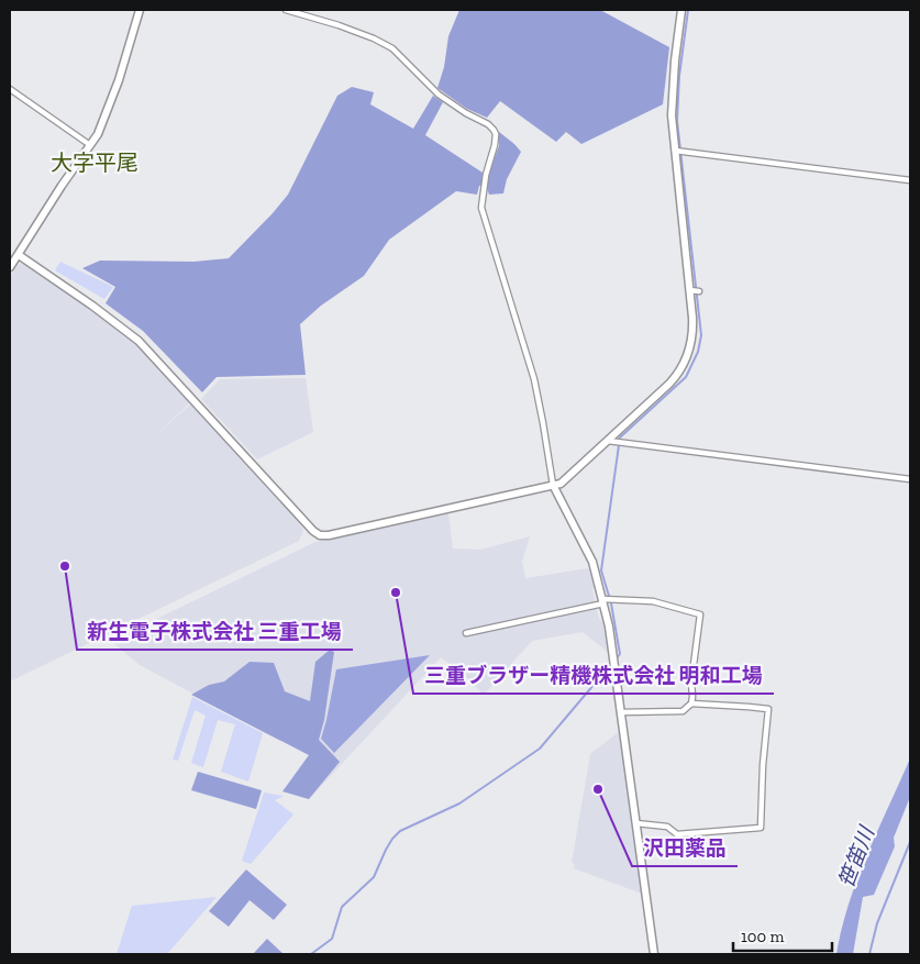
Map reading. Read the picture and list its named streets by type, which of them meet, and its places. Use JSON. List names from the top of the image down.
{
  "districts": ["大字平尾"],
  "water": ["笹笛川"],
  "places": ["新生電子株式会社 三重工場", "三重ブラザー精機株式会社 明和工場", "沢田薬品"],
  "scale_bar": "100 m"
}
